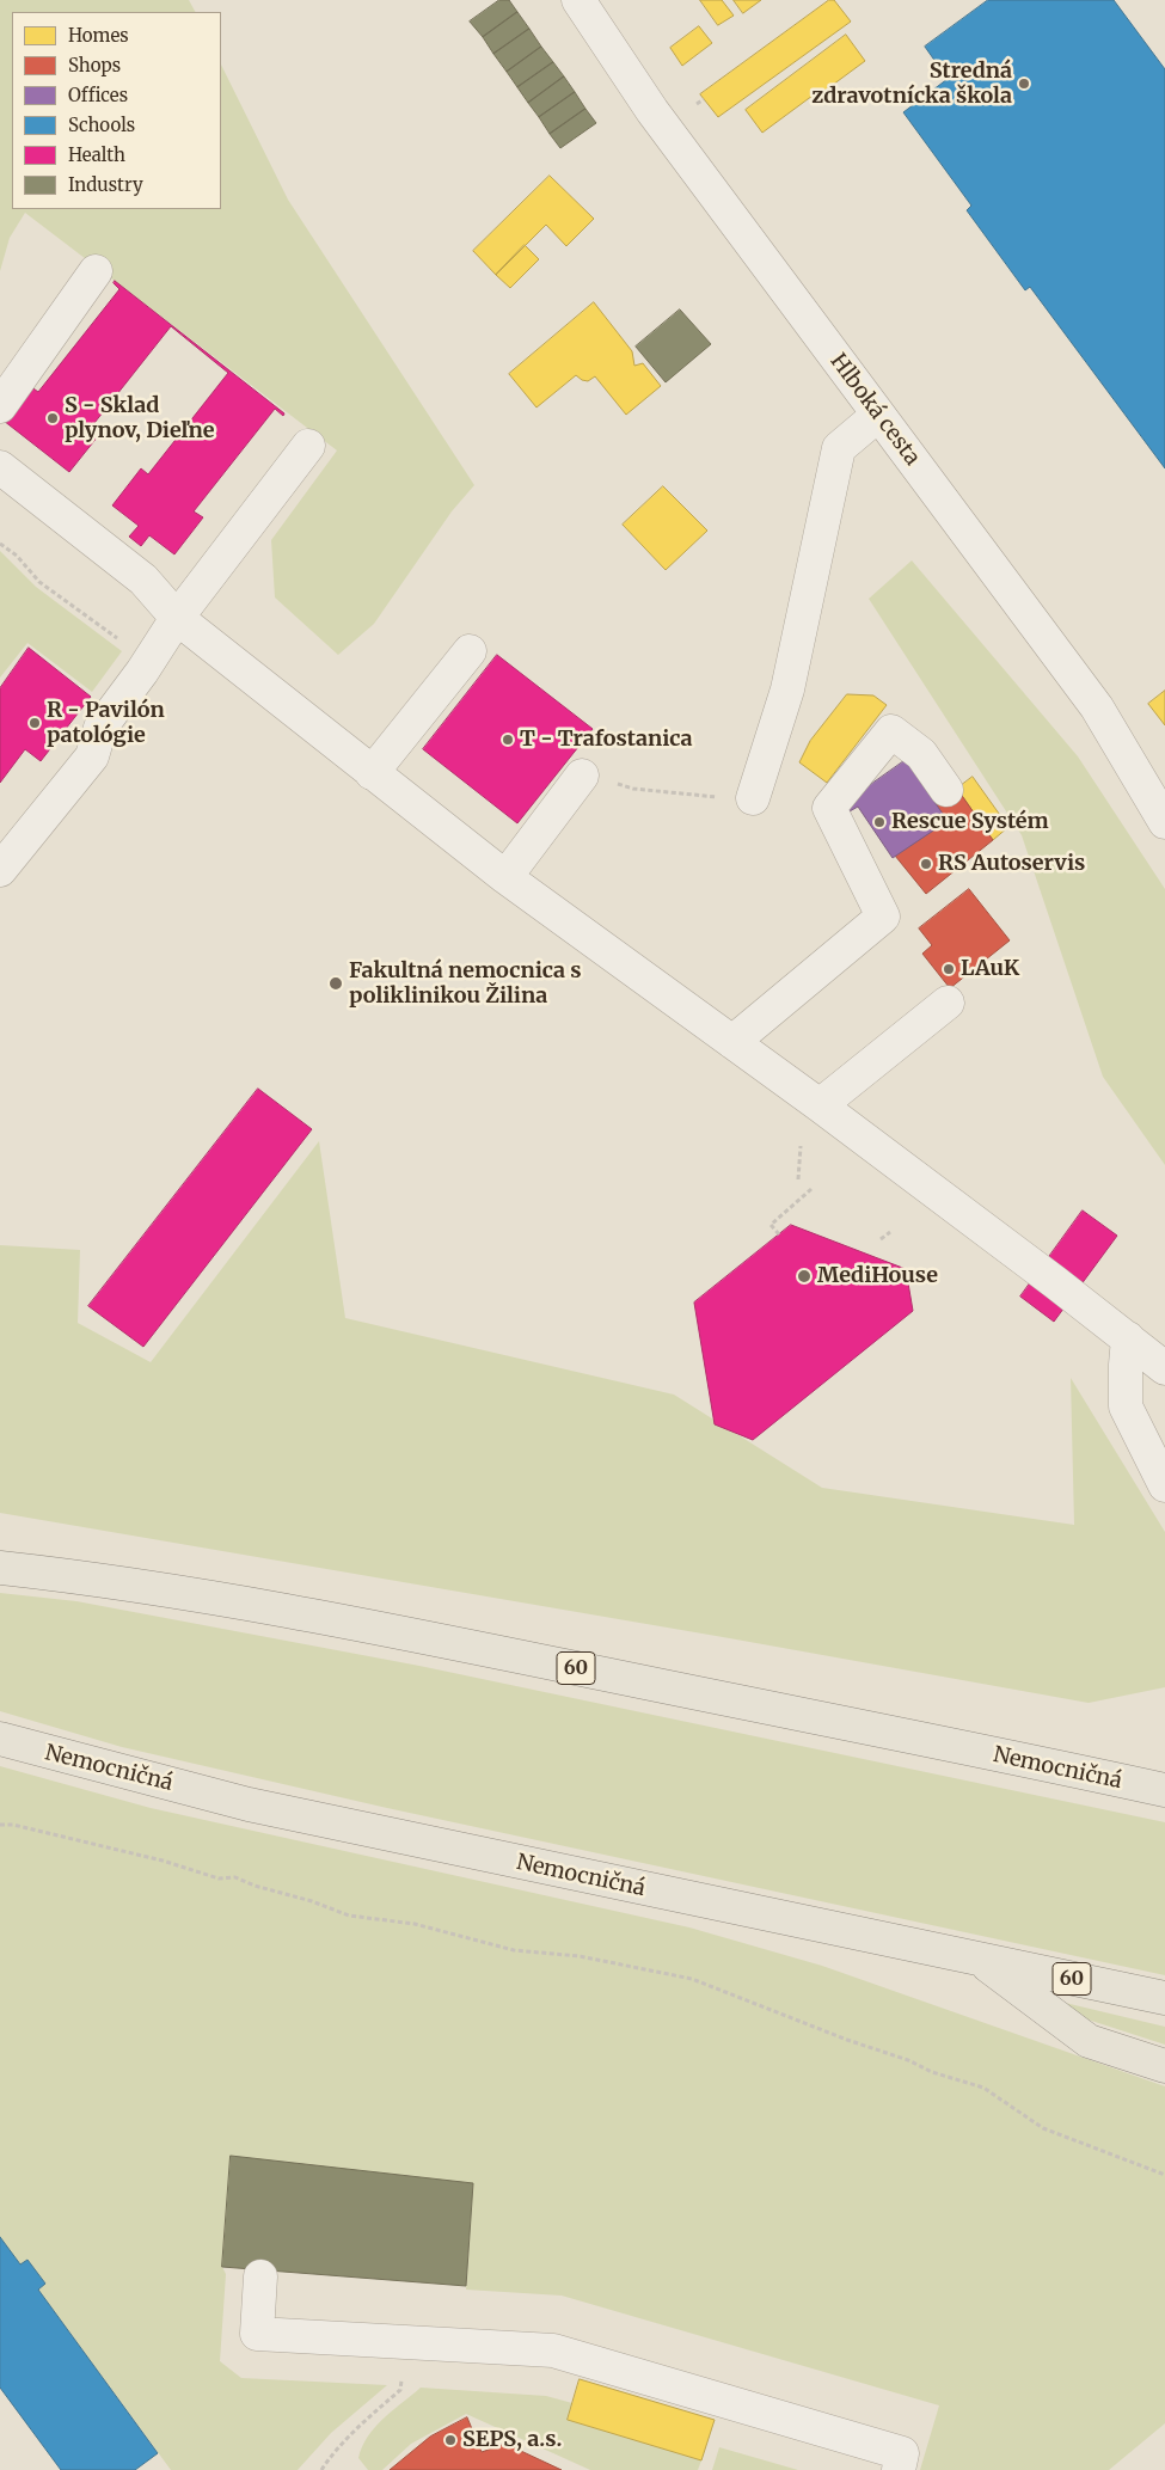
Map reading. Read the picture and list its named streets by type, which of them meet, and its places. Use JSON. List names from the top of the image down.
{
  "streets": {
    "main road": ["60", "Nemocničná"],
    "street": ["Hlboká cesta"]
  },
  "places": [
    "Stredná zdravotnícka škola",
    "S - Sklad plynov, Dieľne",
    "R - Pavilón patológie",
    "T - Trafostanica",
    "Rescue Systém",
    "RS Autoservis",
    "LAuK",
    "Fakultná nemocnica s poliklinikou Žilina",
    "MediHouse",
    "SEPS, a.s."
  ],
  "legend": [
    "Homes",
    "Shops",
    "Offices",
    "Schools",
    "Health",
    "Industry"
  ]
}
